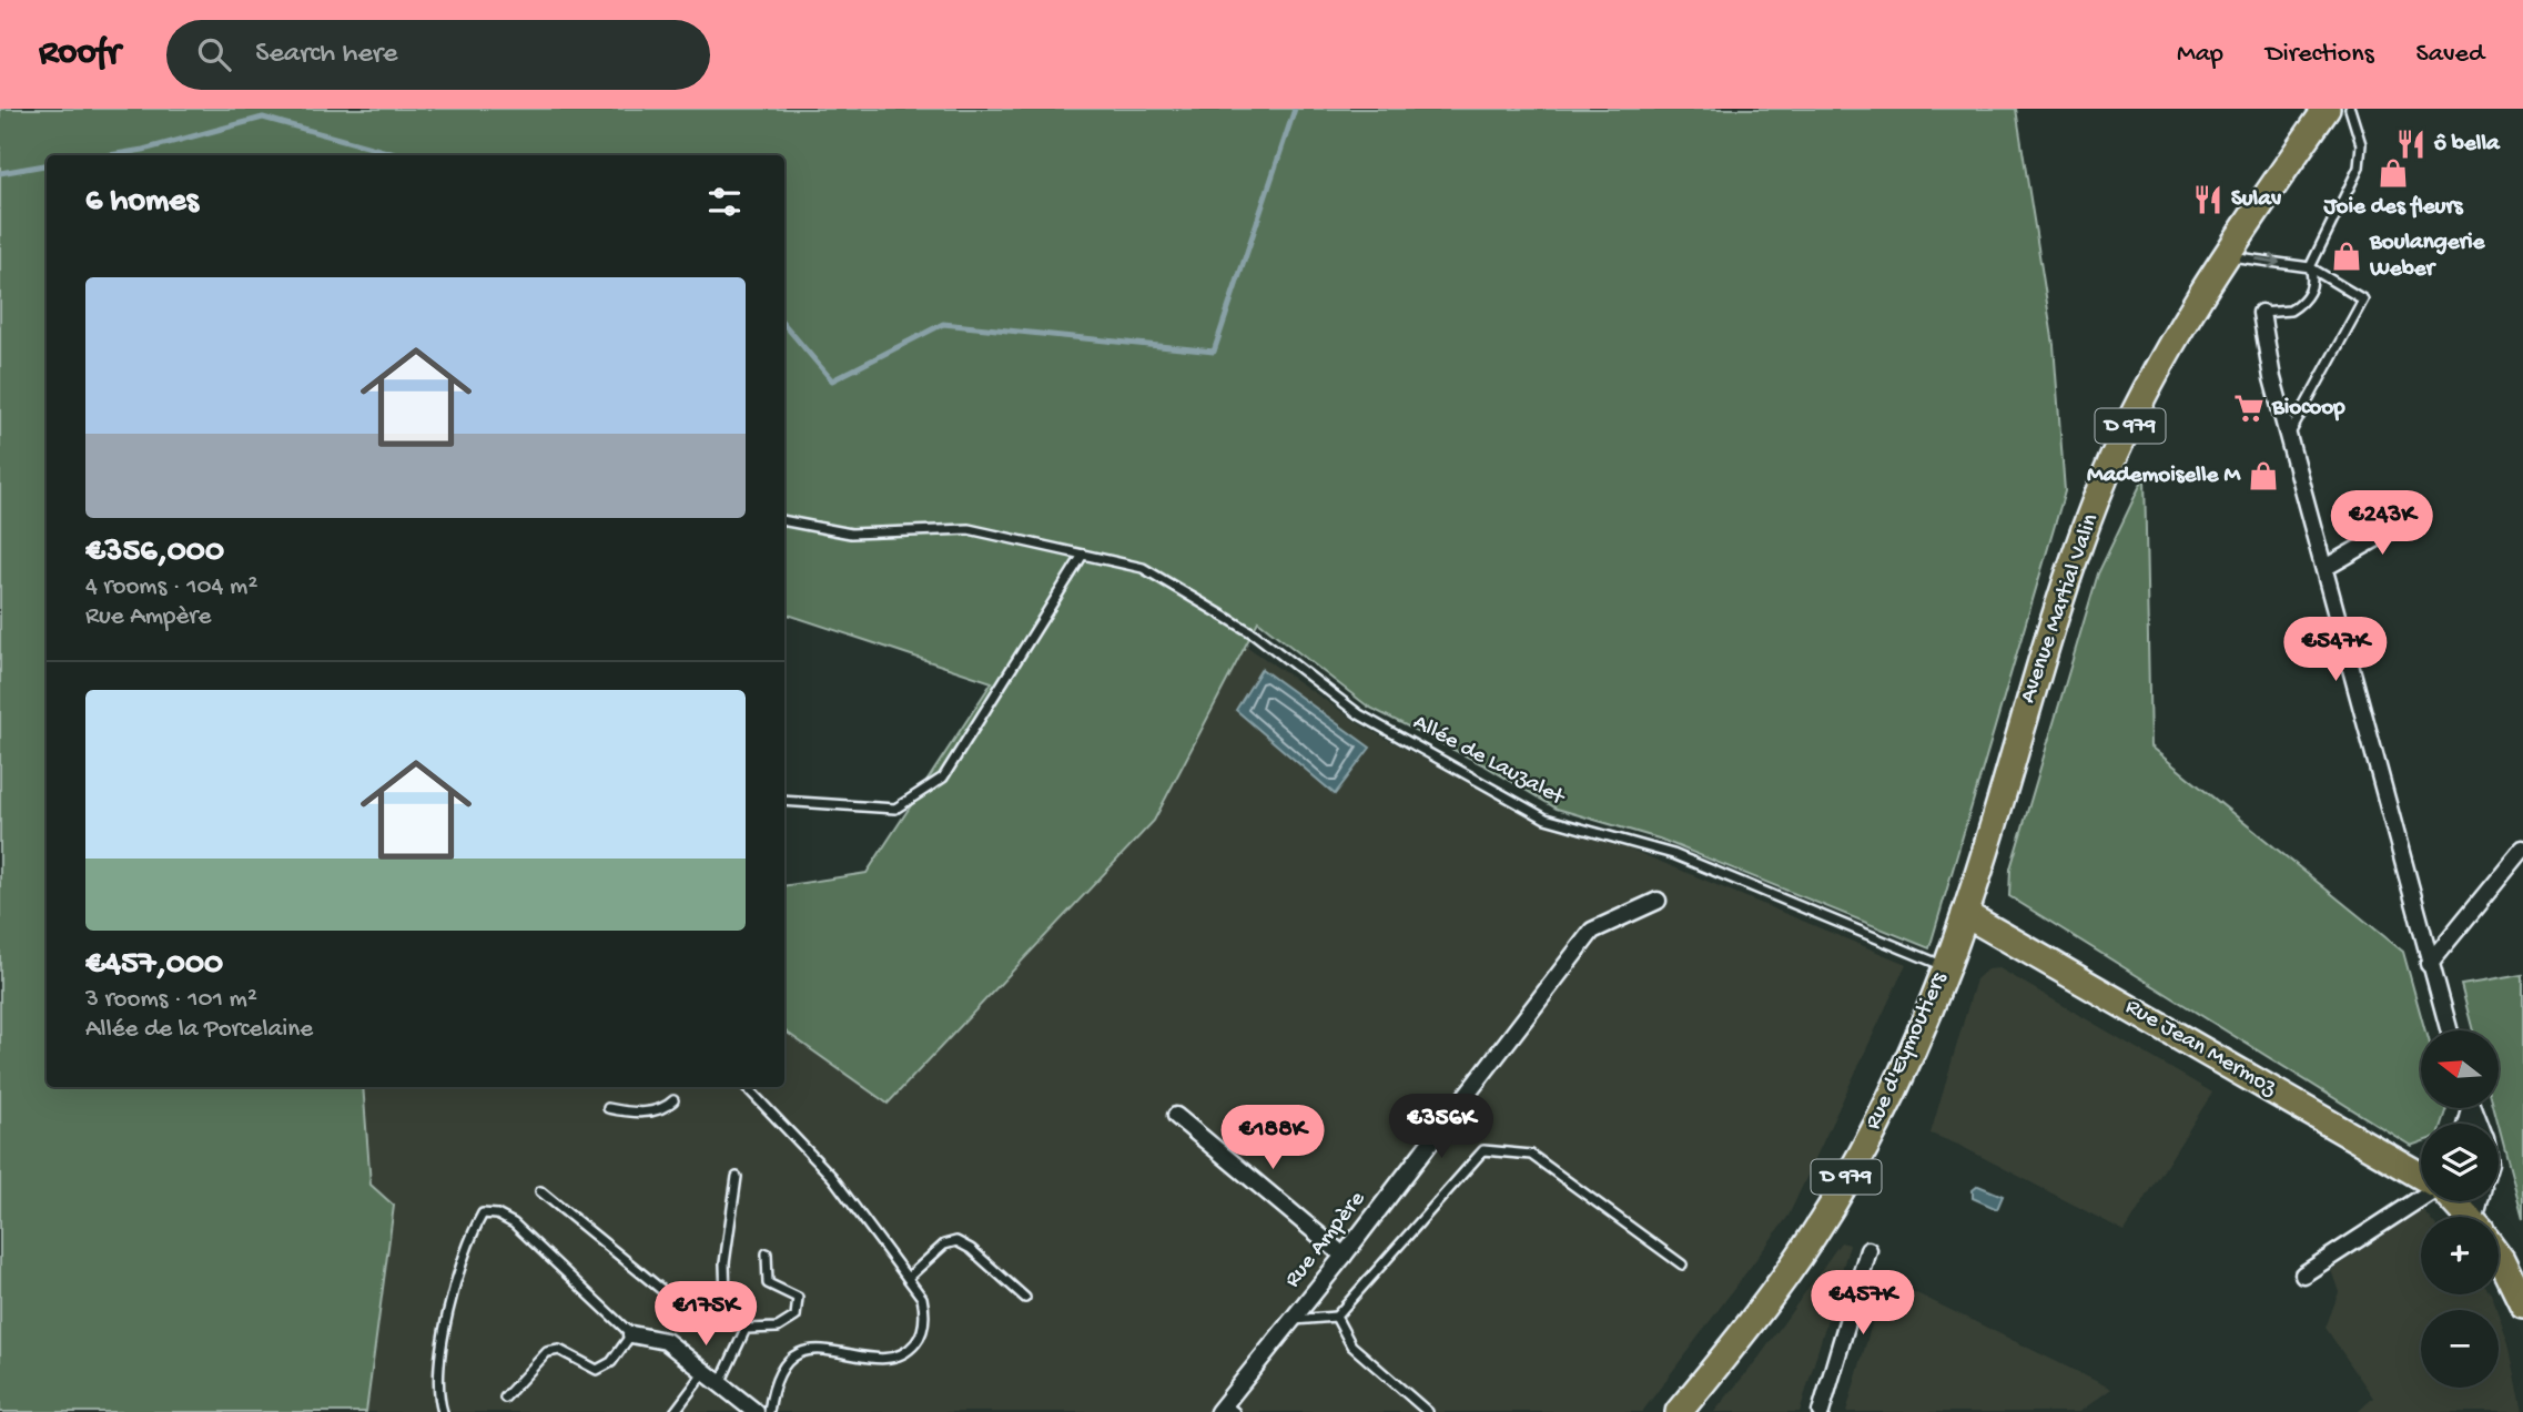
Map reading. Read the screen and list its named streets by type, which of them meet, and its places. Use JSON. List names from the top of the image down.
{
  "streets": {
    "main road": [
      "D 979",
      "Avenue Martial Valin",
      "Rue Jean Mermoz",
      "Rue d'Eymoutiers"
    ],
    "street": ["Rue Ampère"],
    "lane": ["Allée de Lauzalet"]
  },
  "crossings": [
    ["Avenue Martial Valin", "Rue Jean Mermoz"],
    ["Avenue Martial Valin", "Rue d'Eymoutiers"],
    ["Allée de Lauzalet", "Rue d'Eymoutiers"],
    ["Rue Jean Mermoz", "Rue d'Eymoutiers"]
  ],
  "places": {
    "restaurant": ["ô bella", "Sulav"],
    "shop": ["Joie des fleurs", "Boulangerie Weber", "Mademoiselle M"],
    "supermarket": ["Biocoop"]
  },
  "north": "left",
  "page": {
    "header": "Roofr",
    "search": "Search here",
    "nav": ["Map", "Directions", "Saved"],
    "heading": "6 homes",
    "list": [
      {
        "name": "€356,000",
        "note": "4 rooms · 104 m² · Rue Ampère"
      },
      {
        "name": "€457,000",
        "note": "3 rooms · 101 m² · Allée de la Porcelaine"
      }
    ],
    "price": [
      "€243K",
      "€547K",
      "€356K",
      "€188K",
      "€457K",
      "€175K"
    ],
    "map_buttons": ["+", "−"]
  }
}
